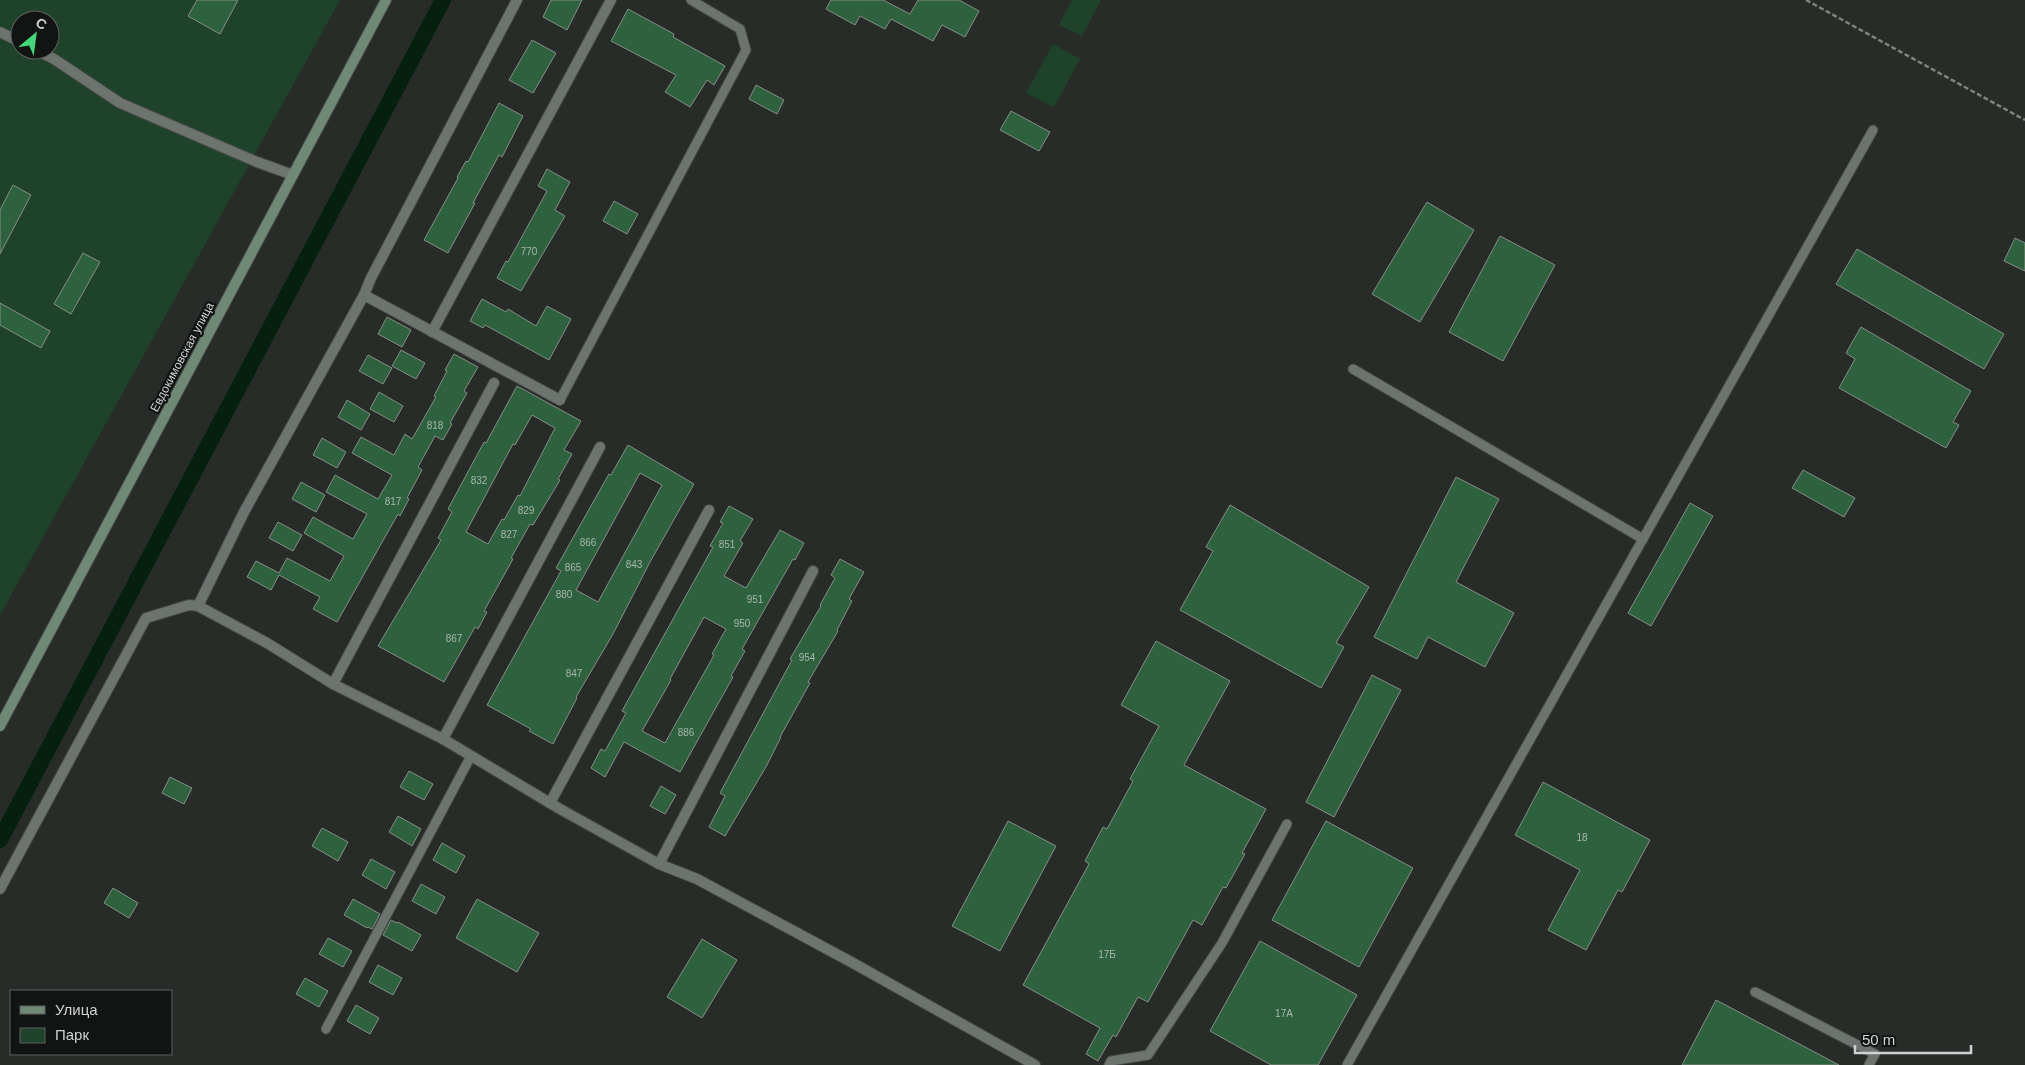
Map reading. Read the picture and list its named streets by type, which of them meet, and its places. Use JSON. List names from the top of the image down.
{
  "streets": {
    "main road": ["Евдокимовская улица"]
  },
  "house_numbers": [
    "770",
    "818",
    "832",
    "817",
    "829",
    "827",
    "866",
    "851",
    "843",
    "865",
    "880",
    "951",
    "950",
    "867",
    "954",
    "847",
    "886",
    "18",
    "17Б",
    "17А"
  ],
  "legend": ["Улица", "Парк"],
  "scale_bar": "50 m",
  "north": "top right"
}
